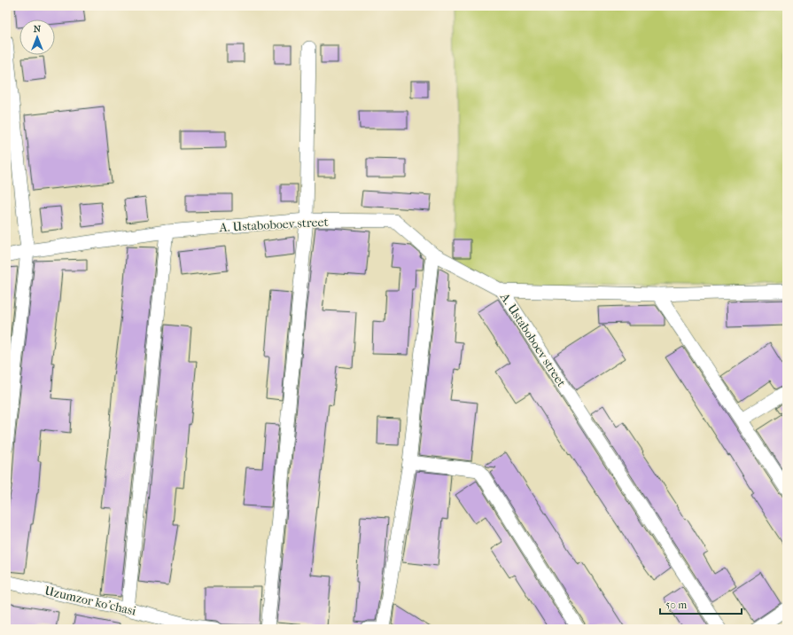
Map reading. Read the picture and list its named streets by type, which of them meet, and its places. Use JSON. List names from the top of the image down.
{
  "streets": {
    "street": ["A. Ustaboboev street", "Uzumzor ko'chasi"]
  },
  "scale_bar": "50 m",
  "north": "top"
}
